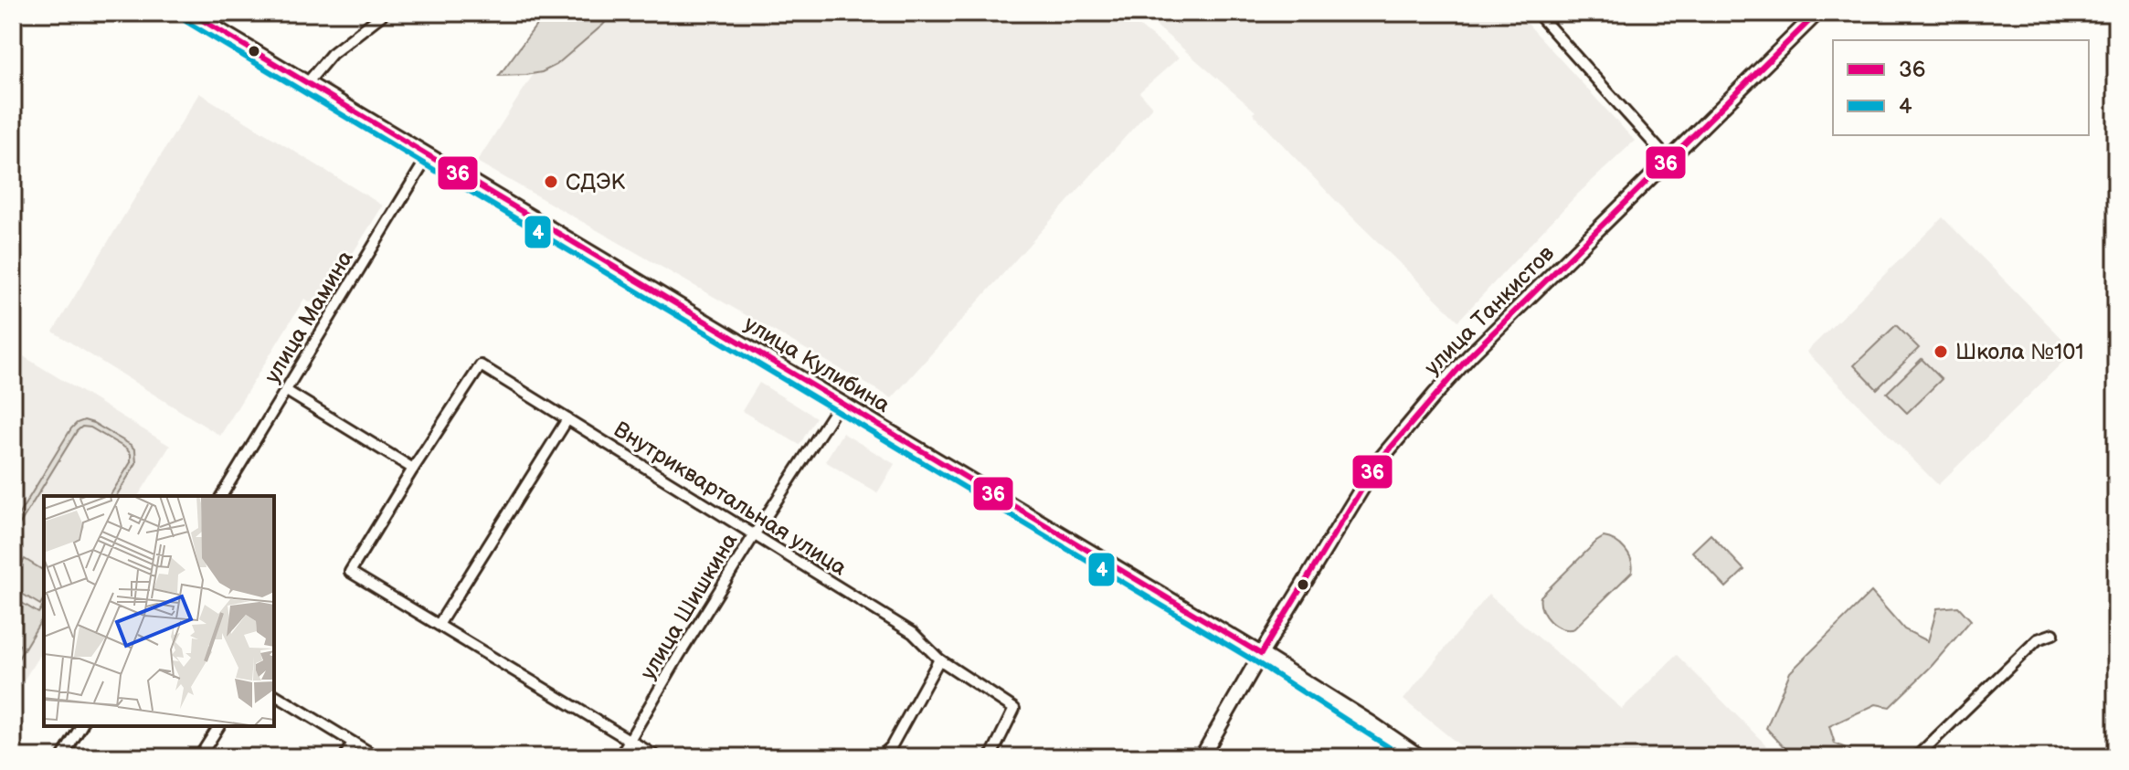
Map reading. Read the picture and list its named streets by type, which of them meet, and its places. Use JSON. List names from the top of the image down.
{
  "streets": {
    "main road": ["улица Танкистов", "улица Кулибина"],
    "street": ["улица Мамина", "Внутриквартальная улица", "улица Шишкина"]
  },
  "crossings": [
    ["улица Танкистов", "улица Кулибина"],
    ["улица Мамина", "улица Кулибина"],
    ["улица Кулибина", "улица Шишкина"],
    ["Внутриквартальная улица", "улица Шишкина"]
  ],
  "places": ["СДЭК", "Школа №101"],
  "lines": ["transit line 36", "transit line 4"],
  "legend": ["36", "4"]
}
